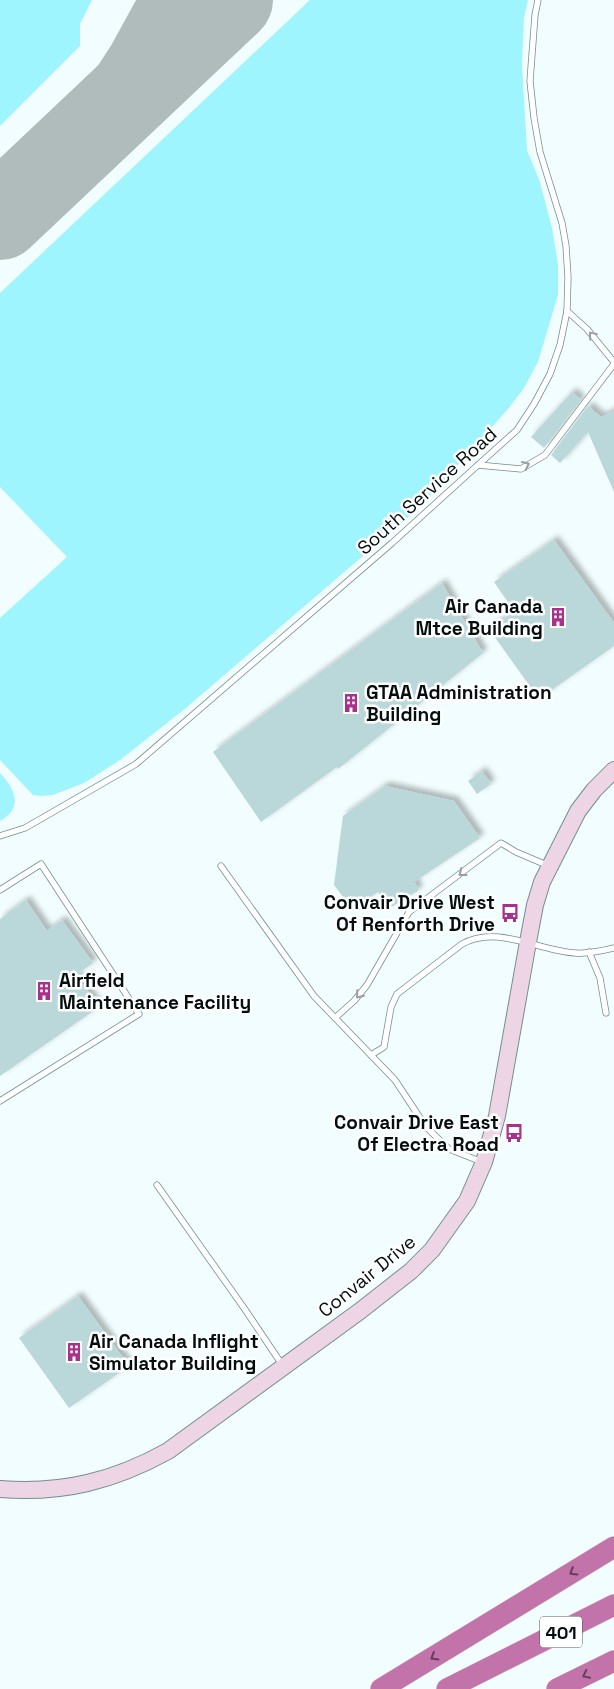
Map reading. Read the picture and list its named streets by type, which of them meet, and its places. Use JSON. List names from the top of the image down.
{
  "streets": {
    "highway": ["401"],
    "street": ["Convair Drive"],
    "lane": ["South Service Road"]
  },
  "places": {
    "building": [
      "Air Canada Mtce Building",
      "GTAA Administration Building",
      "Airfield Maintenance Facility",
      "Air Canada Inflight Simulator Building"
    ],
    "bus stop": ["Convair Drive West Of Renforth Drive", "Convair Drive East Of Electra Road"]
  }
}
